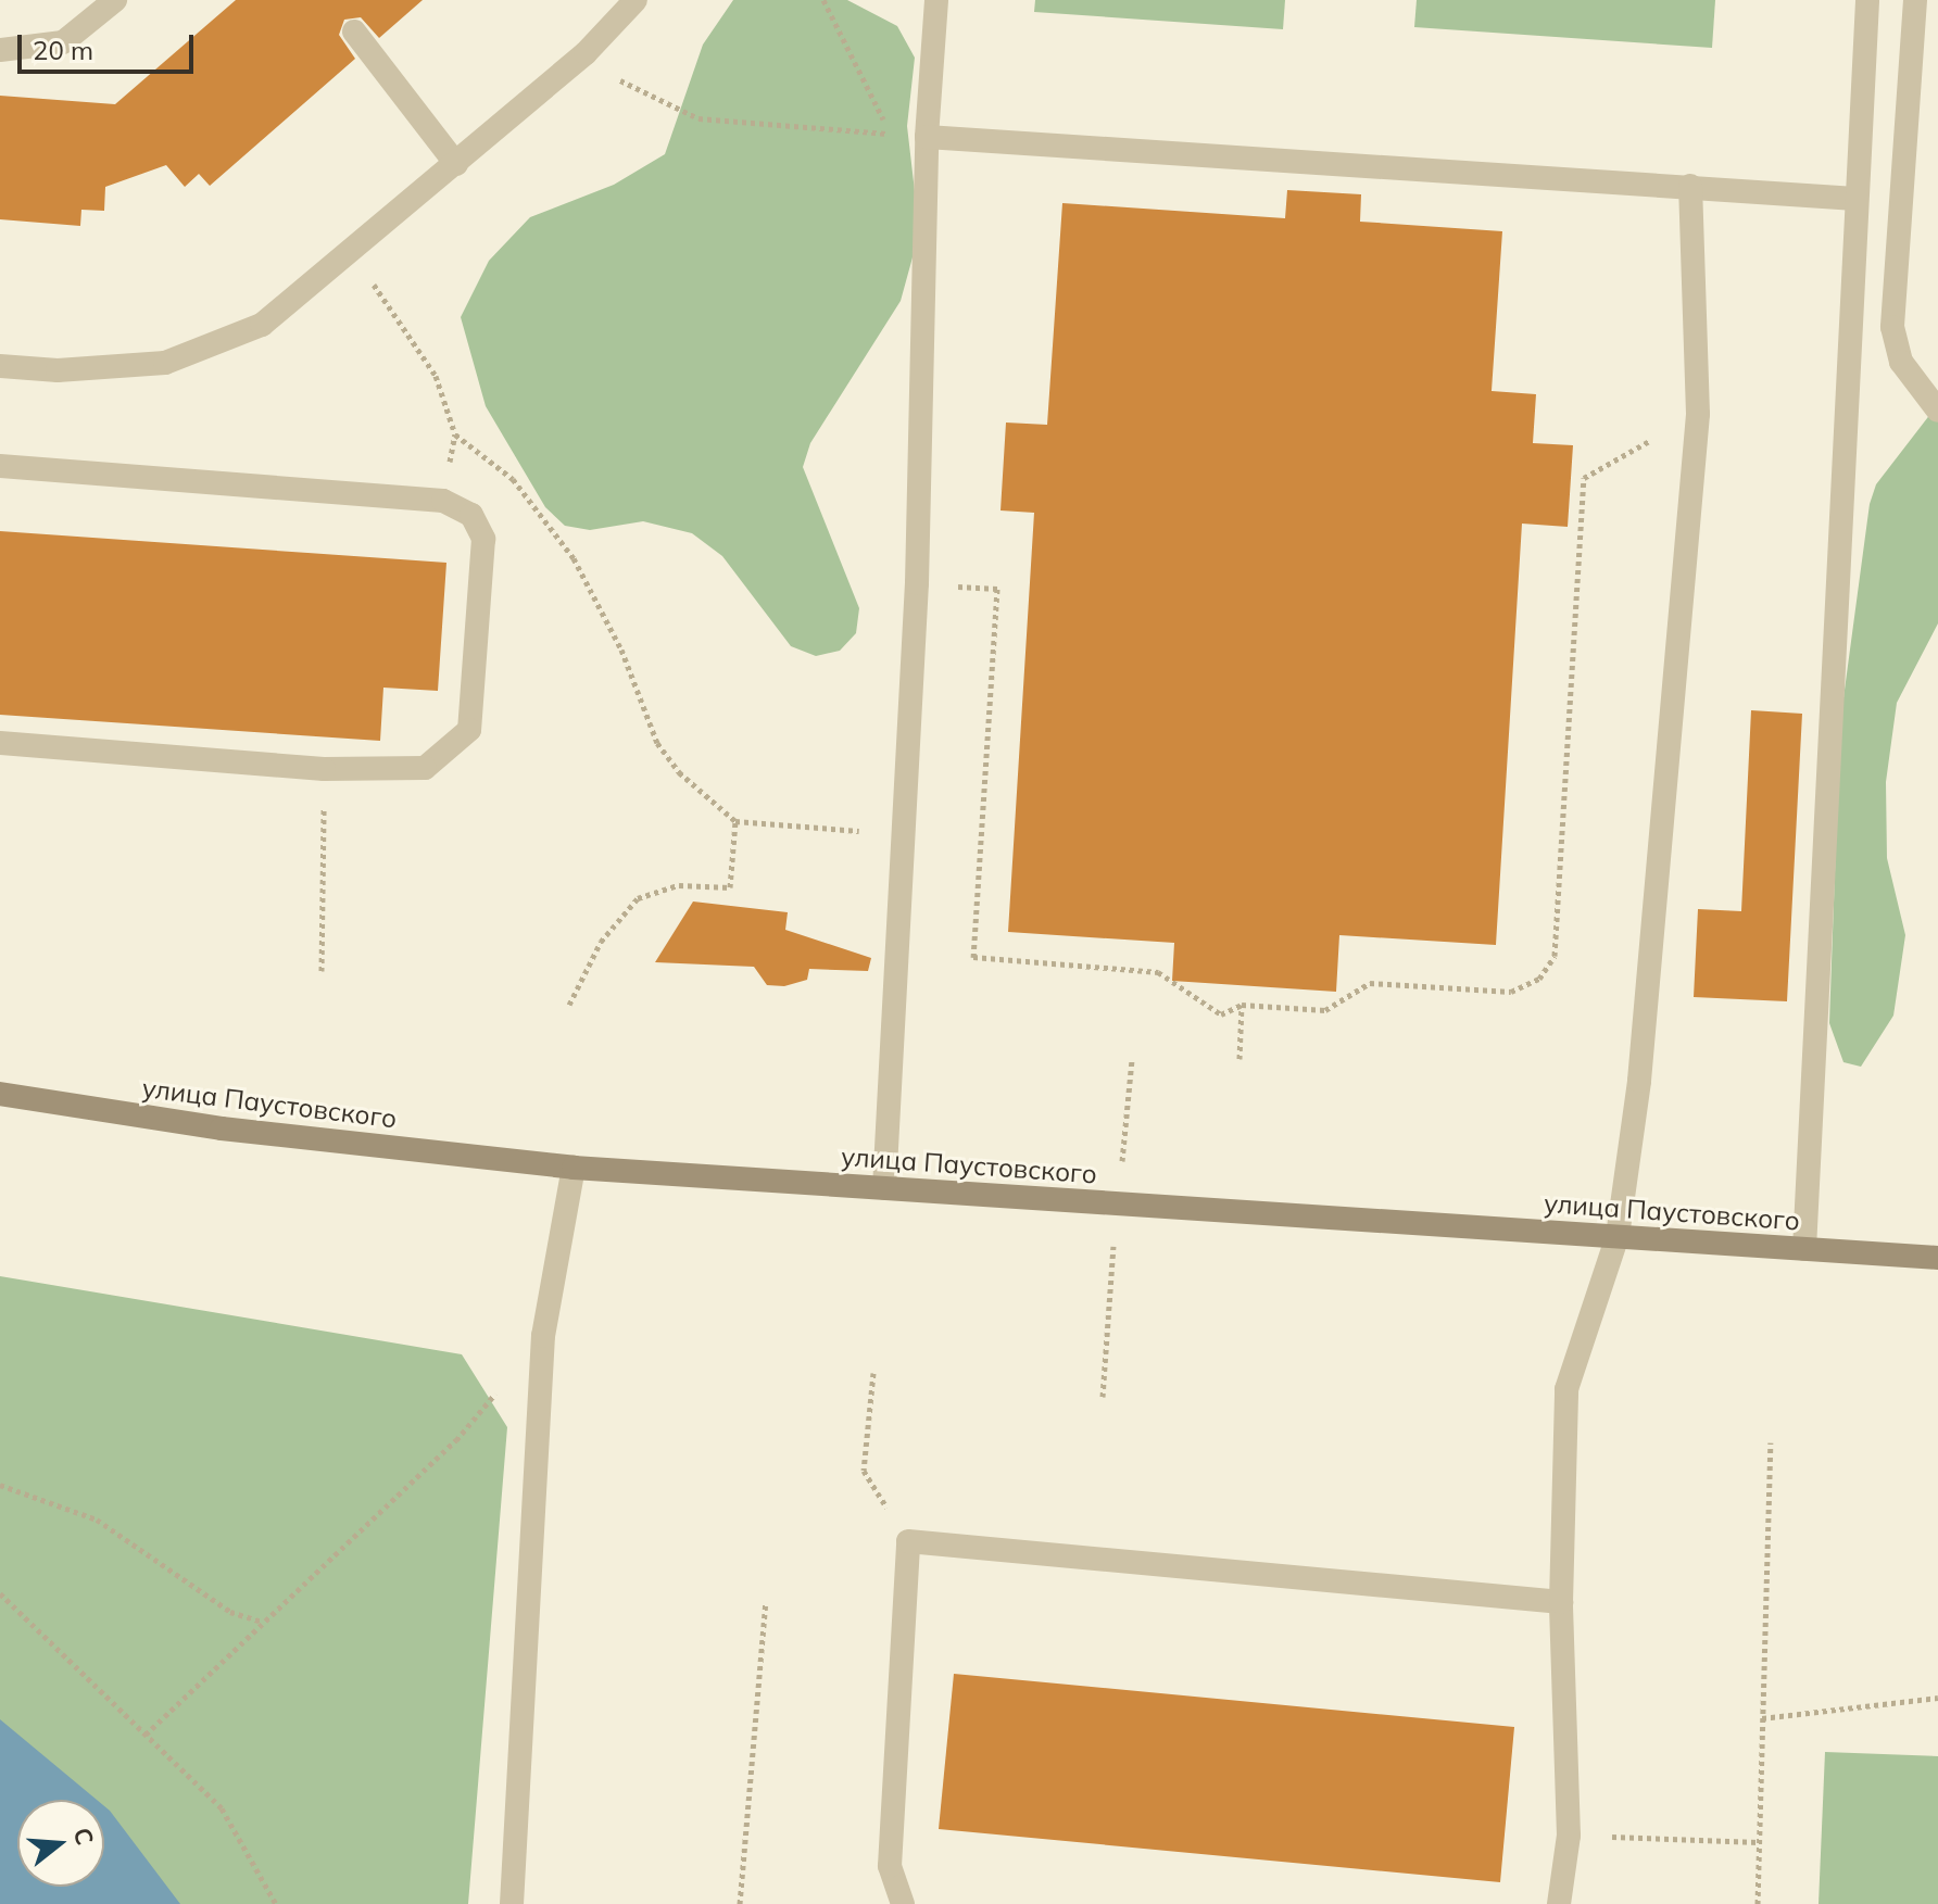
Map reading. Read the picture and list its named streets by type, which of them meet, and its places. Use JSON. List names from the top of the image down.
{
  "streets": {
    "main road": ["улица Паустовского"]
  },
  "scale_bar": "20 m",
  "north": "right"
}
